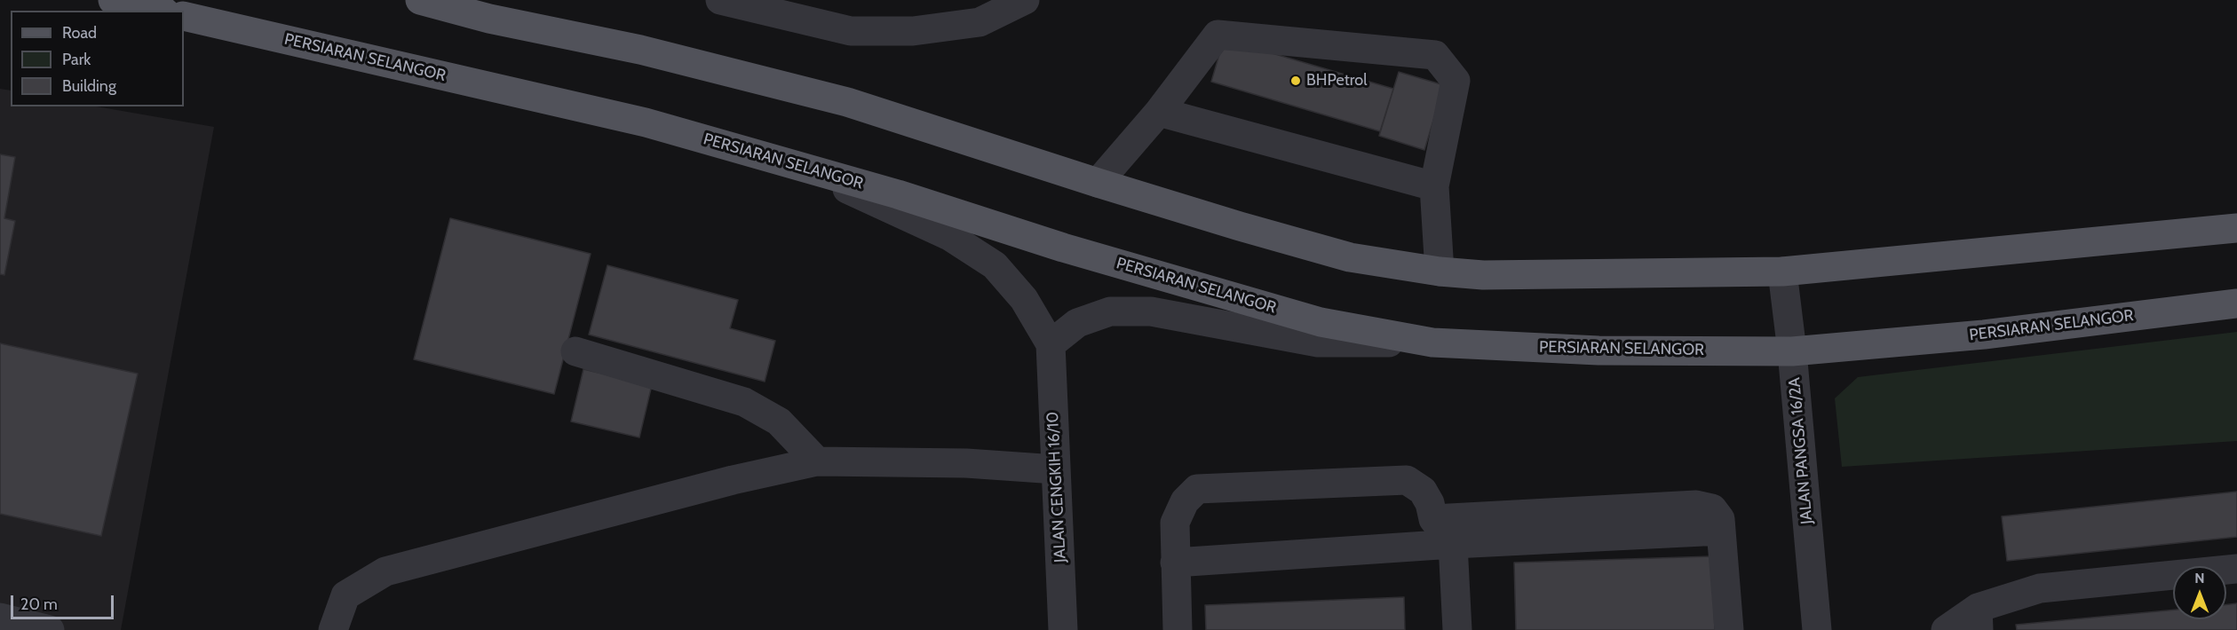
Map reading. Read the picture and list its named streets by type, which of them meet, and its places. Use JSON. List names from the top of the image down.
{
  "streets": {
    "main road": ["PERSIARAN SELANGOR"],
    "street": ["JALAN PANGSA 16/2A", "JALAN CENGKIH 16/10"]
  },
  "crossings": [
    ["PERSIARAN SELANGOR", "JALAN PANGSA 16/2A"]
  ],
  "places": ["BHPetrol"],
  "legend": ["Road", "Park", "Building"],
  "scale_bar": "20 m",
  "north": "top"
}
